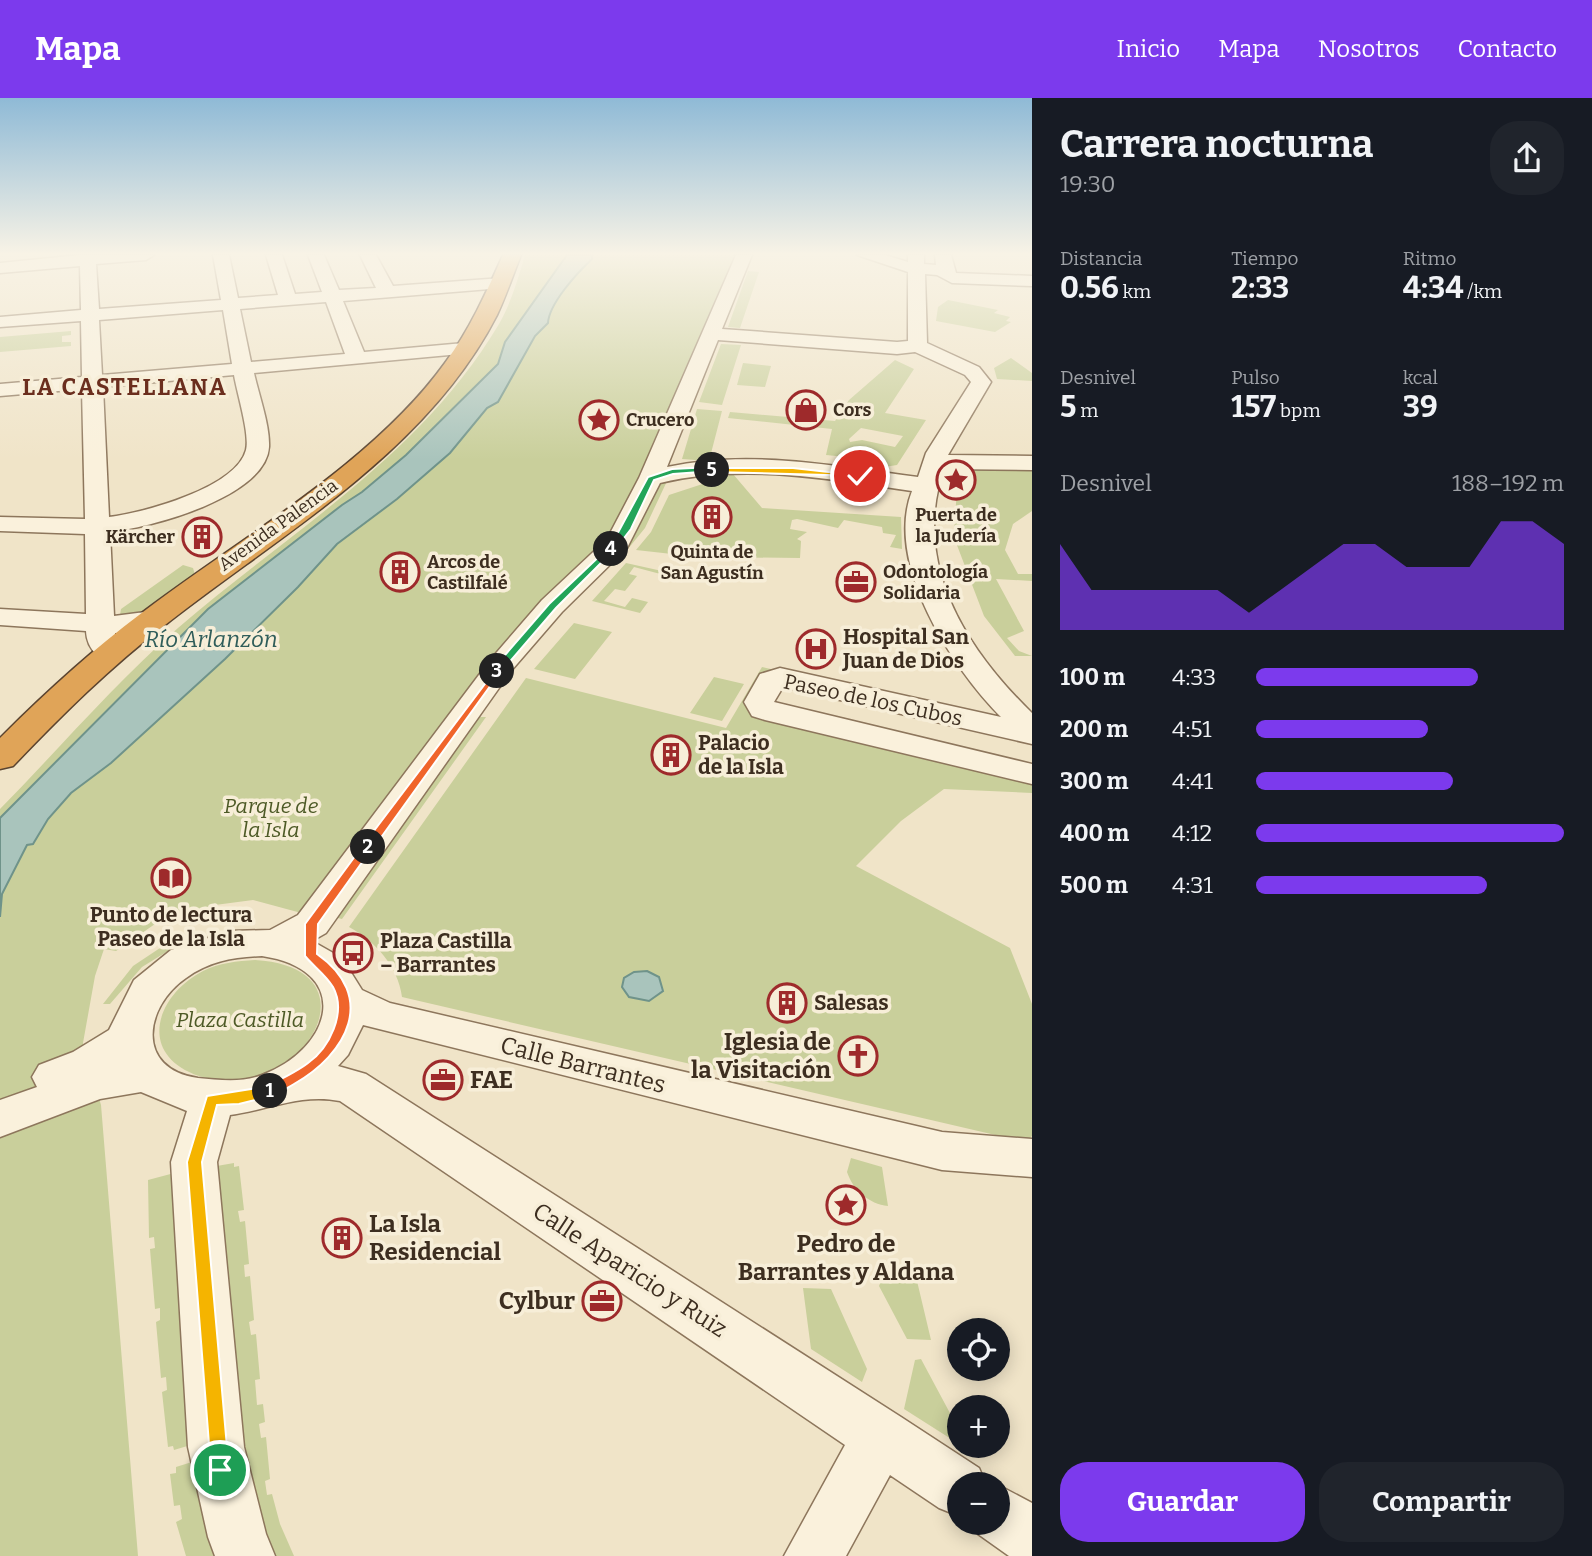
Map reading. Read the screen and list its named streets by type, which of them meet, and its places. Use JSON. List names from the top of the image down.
{
  "streets": {
    "highway": ["Avenida Palencia"],
    "street": ["Paseo de los Cubos", "Calle Barrantes", "Calle Aparicio y Ruiz"]
  },
  "crossings": [
    ["Calle Barrantes", "Calle Aparicio y Ruiz"]
  ],
  "districts": ["LA CASTELLANA"],
  "water": ["Río Arlanzón"],
  "parks": ["Parque de la Isla", "Plaza Castilla"],
  "places": {
    "shop": ["Cors"],
    "place": ["Crucero", "Puerta de la Judería", "Pedro de Barrantes y Aldana"],
    "building": [
      "Quinta de San Agustín",
      "Kärcher",
      "Arcos de Castilfalé",
      "Palacio de la Isla",
      "Salesas",
      "La Isla Residencial"
    ],
    "office": ["Odontología Solidaria", "FAE", "Cylbur"],
    "hospital": ["Hospital San Juan de Dios"],
    "library": ["Punto de lectura Paseo de la Isla"],
    "bus stop": ["Plaza Castilla – Barrantes"],
    "church": ["Iglesia de la Visitación"]
  },
  "page": {
    "header": "Mapa",
    "nav": [
      "Inicio",
      "Mapa",
      "Nosotros",
      "Contacto"
    ],
    "heading": ["Carrera nocturna", "19:30"],
    "stats": [
      ["Distancia", "0.56 km"],
      ["Tiempo", "2:33"],
      ["Ritmo", "4:34 /km"],
      ["Desnivel", "5 m"],
      ["Pulso", "157 bpm"],
      ["kcal", "39"]
    ],
    "pins": [
      "5",
      "4",
      "3",
      "2",
      "1"
    ],
    "chart": ["Desnivel", "188–192 m"],
    "list": [
      {
        "name": "100 m",
        "note": "4:33"
      },
      {
        "name": "200 m",
        "note": "4:51"
      },
      {
        "name": "300 m",
        "note": "4:41"
      },
      {
        "name": "400 m",
        "note": "4:12"
      },
      {
        "name": "500 m",
        "note": "4:31"
      }
    ],
    "map_buttons": ["+", "−"],
    "buttons": ["Guardar", "Compartir"]
  }
}
